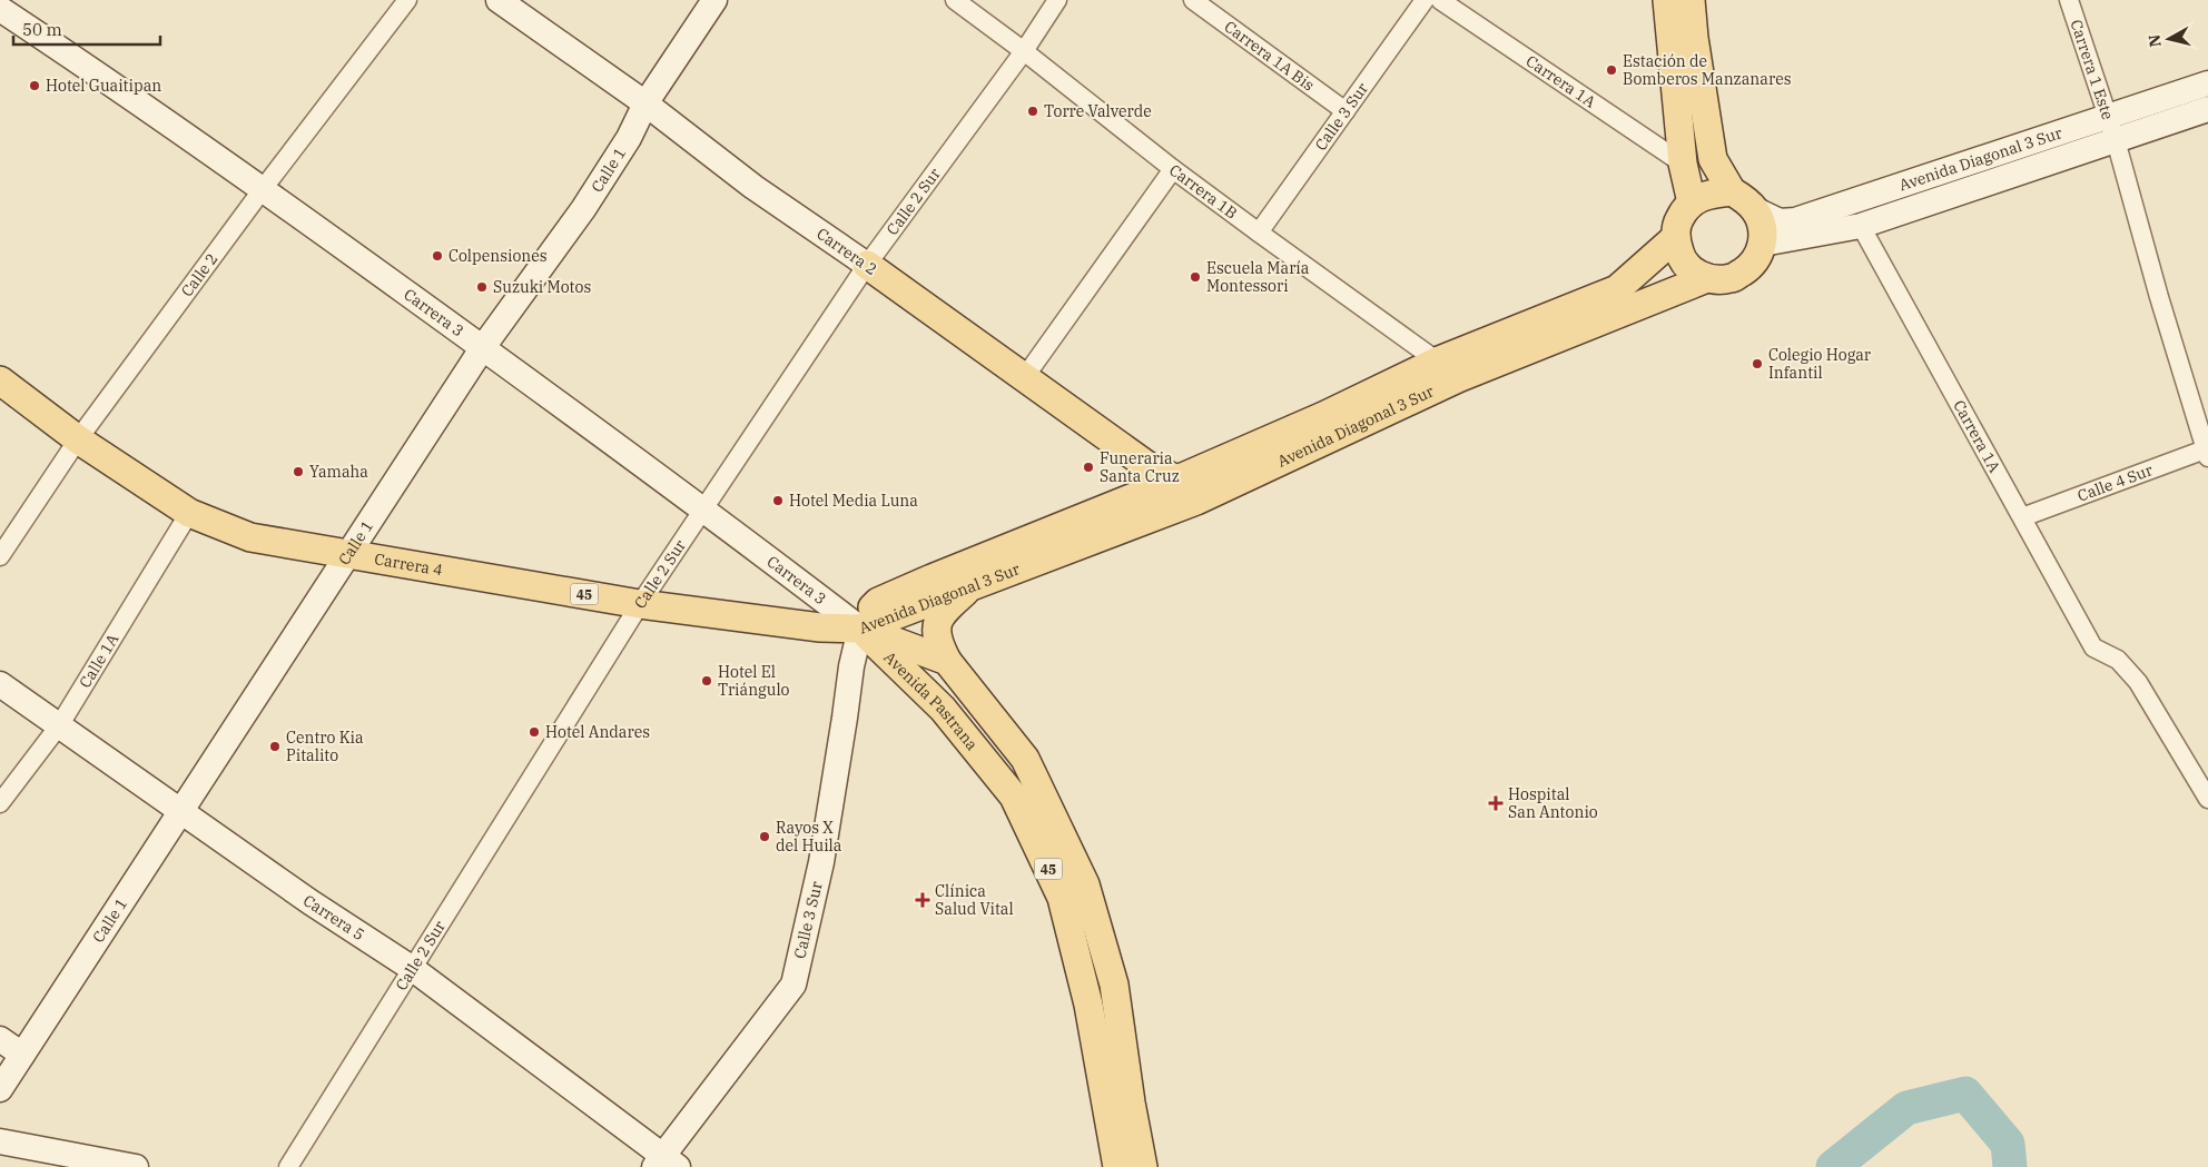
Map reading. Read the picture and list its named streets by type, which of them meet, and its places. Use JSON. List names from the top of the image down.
{
  "streets": {
    "main road": [
      "Calle 3 Sur",
      "Avenida Diagonal 3 Sur",
      "Calle 1",
      "Carrera 2",
      "Carrera 3",
      "Carrera 4",
      "45",
      "Avenida Pastrana",
      "Carrera 5"
    ],
    "street": [
      "Carrera 1A Bis",
      "Carrera 1 Este",
      "Carrera 1A",
      "Carrera 1B",
      "Calle 2 Sur",
      "Calle 2",
      "Calle 4 Sur",
      "Calle 1A"
    ]
  },
  "crossings": [
    ["Carrera 1A Bis", "Calle 3 Sur"],
    ["Carrera 1 Este", "Avenida Diagonal 3 Sur"],
    ["Carrera 1 Este", "Calle 4 Sur"],
    ["Carrera 1A", "Avenida Diagonal 3 Sur"],
    ["Carrera 1A", "Calle 4 Sur"],
    ["Calle 3 Sur", "Avenida Diagonal 3 Sur"],
    ["Calle 3 Sur", "Carrera 1B"],
    ["Calle 3 Sur", "Carrera 3"],
    ["Calle 3 Sur", "Carrera 4"],
    ["Calle 3 Sur", "Avenida Pastrana"],
    ["Calle 3 Sur", "Carrera 5"],
    ["Avenida Diagonal 3 Sur", "Carrera 1B"],
    ["Avenida Diagonal 3 Sur", "Carrera 2"],
    ["Avenida Diagonal 3 Sur", "Carrera 3"],
    ["Avenida Diagonal 3 Sur", "Carrera 4"],
    ["Avenida Diagonal 3 Sur", "Avenida Pastrana"],
    ["Calle 1", "Carrera 2"],
    ["Calle 1", "Carrera 3"],
    ["Calle 1", "Carrera 4"],
    ["Calle 1", "Carrera 5"],
    ["Carrera 1B", "Calle 2 Sur"],
    ["Calle 2 Sur", "Carrera 2"],
    ["Calle 2 Sur", "Carrera 3"],
    ["Calle 2 Sur", "Carrera 4"],
    ["Calle 2 Sur", "Carrera 5"],
    ["Calle 2", "Carrera 3"],
    ["Calle 2", "Carrera 4"],
    ["Carrera 3", "Carrera 4"],
    ["Carrera 3", "Avenida Pastrana"],
    ["Carrera 4", "Calle 1A"],
    ["Carrera 4", "Avenida Pastrana"],
    ["Calle 1A", "Carrera 5"]
  ],
  "places": {
    "other": [
      "Estación de Bomberos Manzanares",
      "Hotel Guaitipan",
      "Torre Valverde",
      "Colpensiones",
      "Escuela María Montessori",
      "Suzuki Motos",
      "Colegio Hogar Infantil",
      "Funeraria Santa Cruz",
      "Yamaha",
      "Hotel Media Luna",
      "Hotel El Triángulo",
      "Hotel Andares",
      "Centro Kia Pitalito",
      "Rayos X del Huila"
    ],
    "health": ["Hospital San Antonio", "Clínica Salud Vital"]
  },
  "scale_bar": "50 m",
  "north": "left"
}
